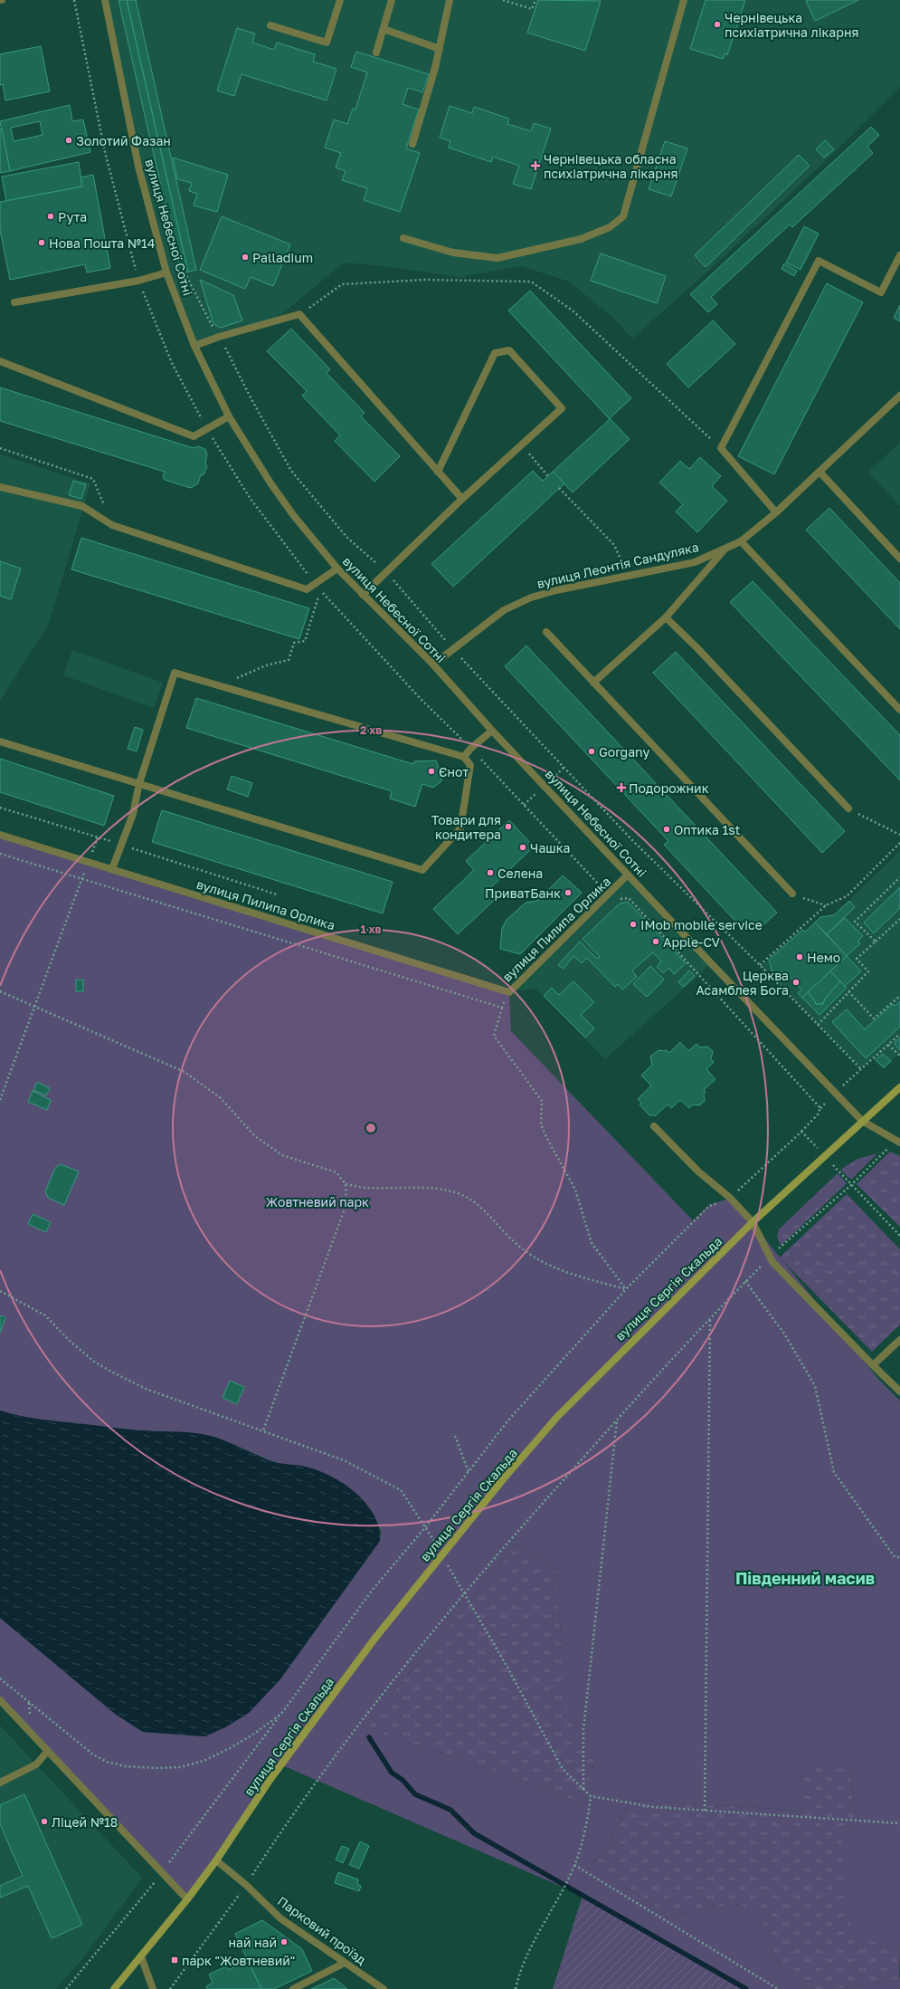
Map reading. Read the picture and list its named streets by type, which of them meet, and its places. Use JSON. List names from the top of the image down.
{
  "streets": {
    "main road": ["вулиця Сергія Скальда"],
    "street": [
      "вулиця Небесної Сотні",
      "вулиця Леонтія Сандуляка",
      "вулиця Пилипа Орлика",
      "Парковий проїзд"
    ]
  },
  "crossings": [
    ["вулиця Небесної Сотні", "вулиця Леонтія Сандуляка"],
    ["вулиця Небесної Сотні", "вулиця Пилипа Орлика"],
    ["вулиця Небесної Сотні", "вулиця Сергія Скальда"],
    ["вулиця Сергія Скальда", "Парковий проїзд"]
  ],
  "districts": ["Південний масив"],
  "parks": ["Жовтневий парк"],
  "places": {
    "other": [
      "Чернівецька психіатрична лікарня",
      "Золотий Фазан",
      "Рута",
      "Нова Пошта №14",
      "Palladium",
      "Gorgany",
      "Єнот",
      "Товари для кондитера",
      "Оптика 1st",
      "Чашка",
      "Селена",
      "ПриватБанк",
      "IMob mobile service",
      "Apple-CV",
      "Немо",
      "Церква Асамблея Бога",
      "Ліцей №18",
      "най най"
    ],
    "health": ["Чернівецька обласна психіатрична лікарня", "Подорожник"],
    "transit": ["парк \"Жовтневий\""]
  },
  "rings": ["2 хв", "1 хв"]
}
